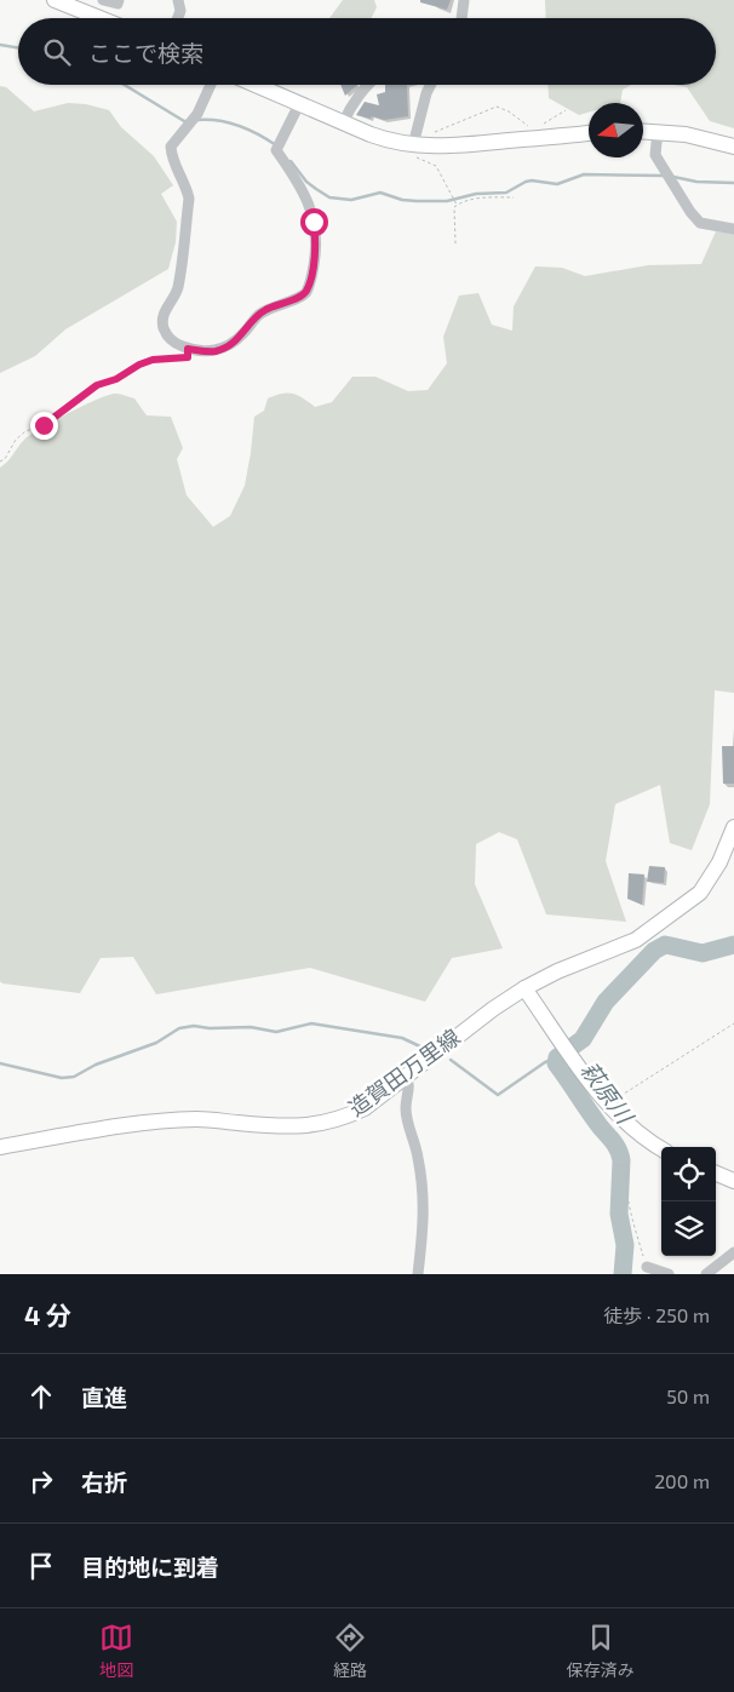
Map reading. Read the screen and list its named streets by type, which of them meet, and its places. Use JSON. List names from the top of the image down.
{
  "streets": {
    "main road": ["造賀田万里線"]
  },
  "water": ["萩原川"],
  "north": "left",
  "page": {
    "search": "ここで検索",
    "heading": ["4 分", "徒歩 · 250 m"],
    "list": [
      ["直進", "50 m"],
      ["右折", "200 m"],
      "目的地に到着"
    ],
    "nav": ["地図", "経路", "保存済み"]
  }
}
